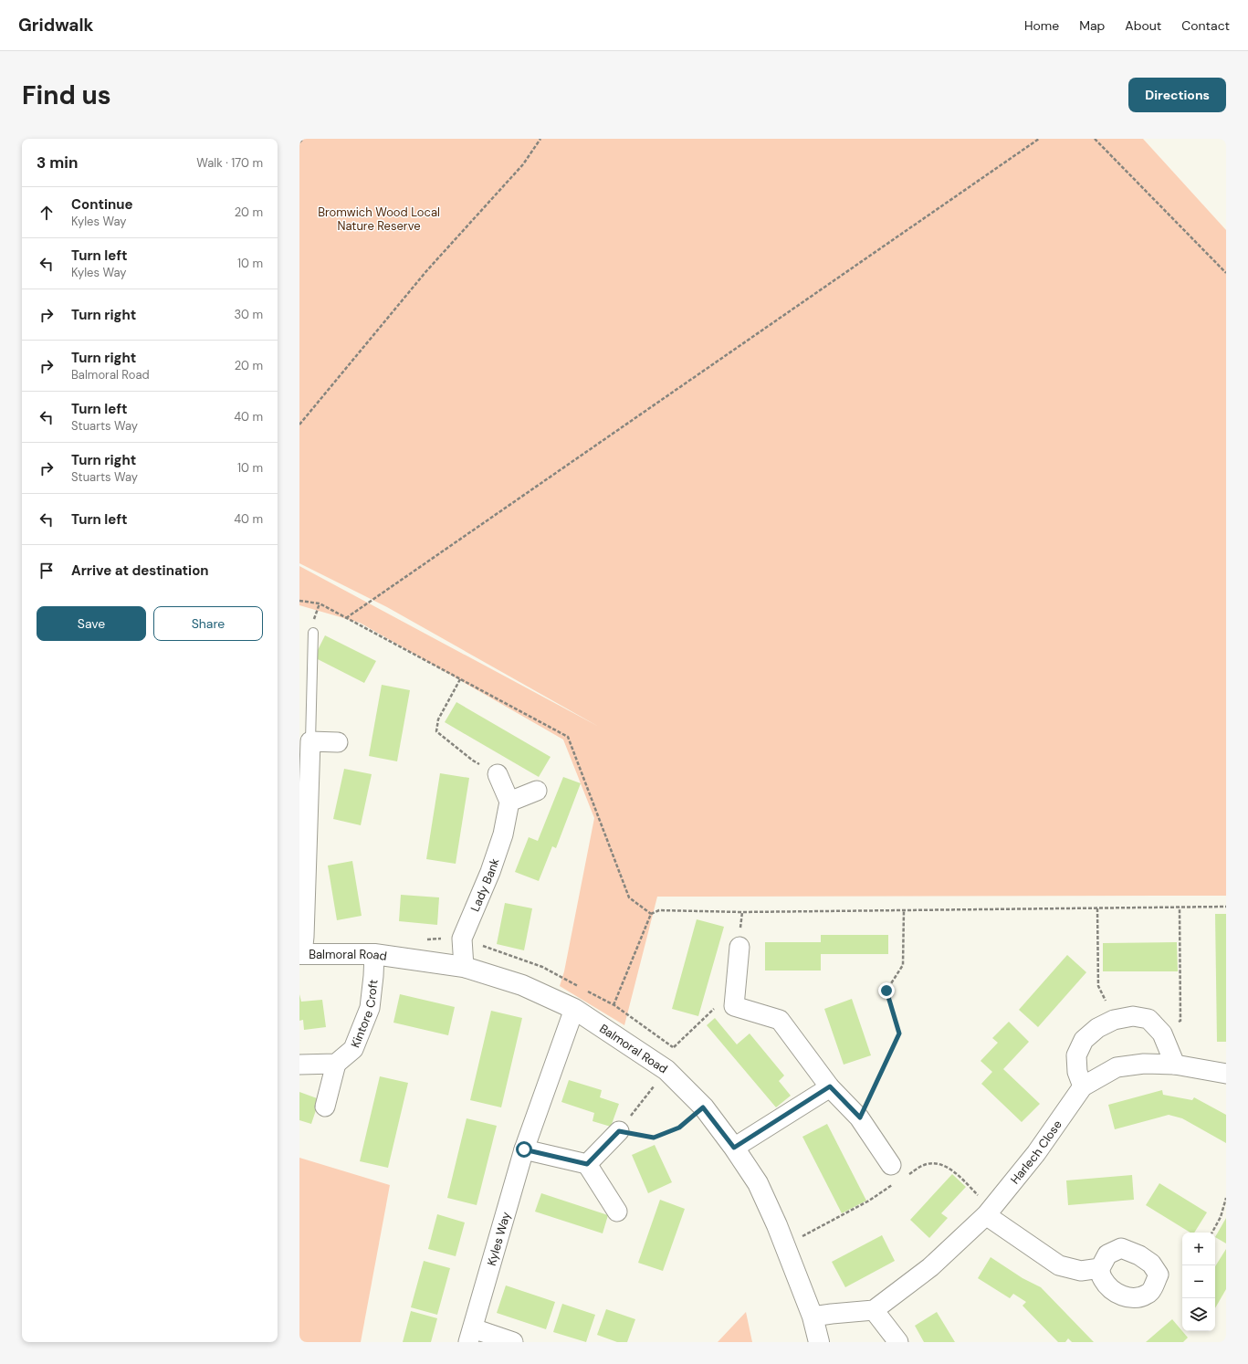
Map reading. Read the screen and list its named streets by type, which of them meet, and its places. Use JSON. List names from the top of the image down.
{
  "streets": {
    "street": [
      "Lady Bank",
      "Balmoral Road",
      "Kintore Croft",
      "Harlech Close",
      "Kyles Way"
    ]
  },
  "crossings": [
    ["Lady Bank", "Balmoral Road"],
    ["Balmoral Road", "Kintore Croft"],
    ["Balmoral Road", "Kyles Way"]
  ],
  "parks": ["Bromwich Wood Local Nature Reserve"],
  "page": {
    "header": "Gridwalk",
    "nav": [
      "Home",
      "Map",
      "About",
      "Contact"
    ],
    "buttons": [
      "Directions",
      ["Save", "Share"]
    ],
    "title": "Find us",
    "heading": ["3 min", "Walk · 170 m"],
    "list": [
      ["Continue", "Kyles Way", "20 m"],
      ["Turn left", "Kyles Way", "10 m"],
      ["Turn right", "30 m"],
      ["Turn right", "Balmoral Road", "20 m"],
      ["Turn left", "Stuarts Way", "40 m"],
      ["Turn right", "Stuarts Way", "10 m"],
      ["Turn left", "40 m"],
      "Arrive at destination"
    ],
    "map_buttons": ["+", "−"]
  }
}
